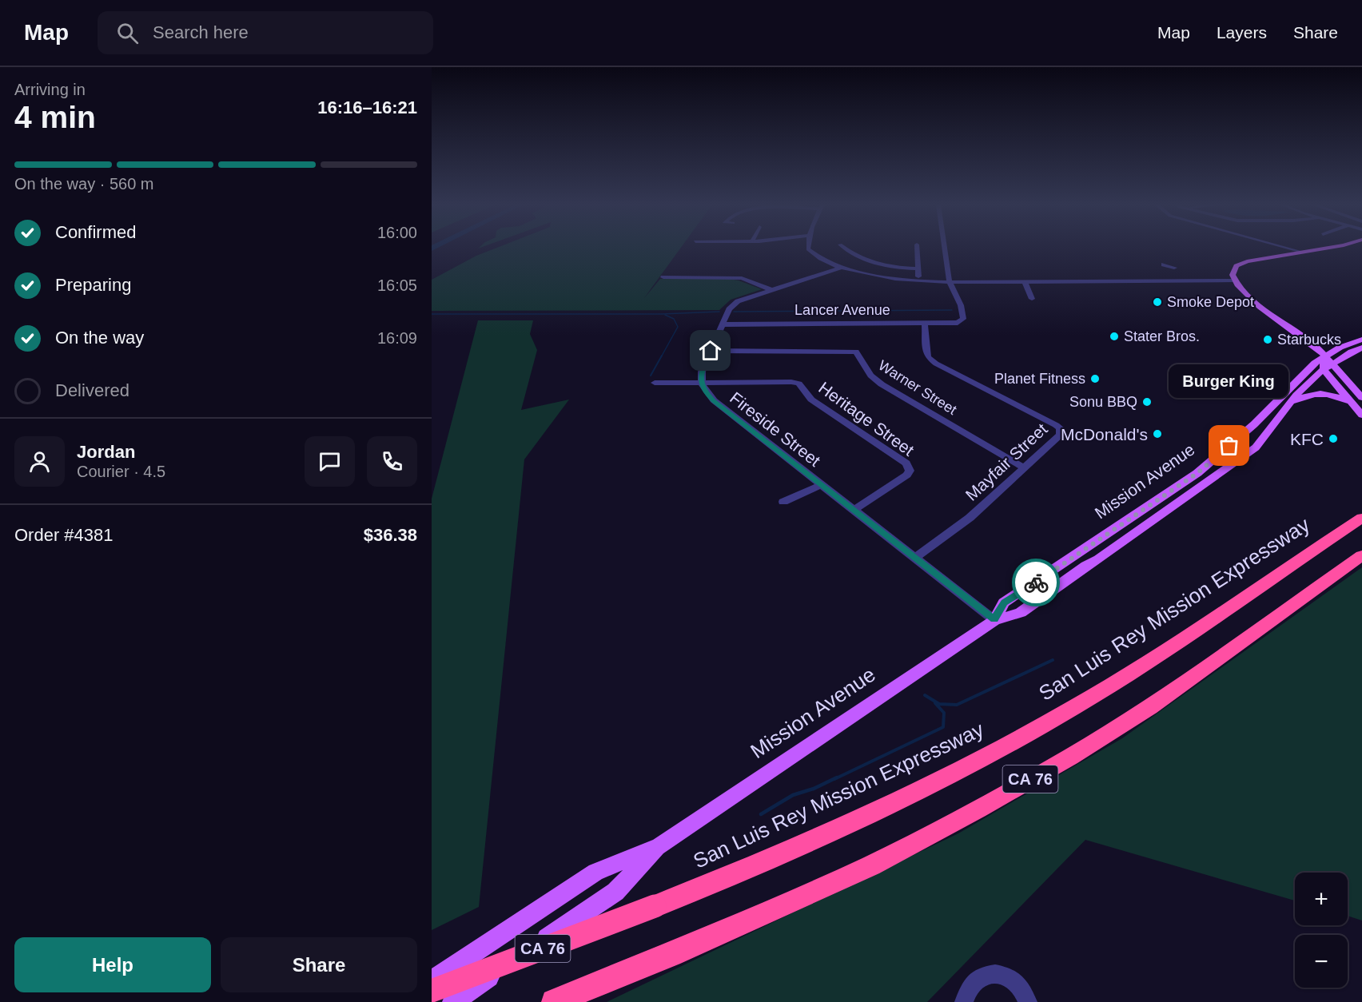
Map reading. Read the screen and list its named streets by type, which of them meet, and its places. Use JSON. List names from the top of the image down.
{
  "streets": {
    "highway": ["San Luis Rey Mission Expressway", "CA 76"],
    "main road": ["Mission Avenue"],
    "street": [
      "Lancer Avenue",
      "Warner Street",
      "Heritage Street",
      "Fireside Street",
      "Mayfair Street"
    ]
  },
  "crossings": [
    ["Lancer Avenue", "Mayfair Street"],
    ["Warner Street", "Mayfair Street"],
    ["Heritage Street", "Fireside Street"],
    ["Fireside Street", "Mayfair Street"],
    ["Fireside Street", "Mission Avenue"]
  ],
  "places": [
    "Smoke Depot",
    "Stater Bros.",
    "Starbucks",
    "Planet Fitness",
    "Sonu BBQ",
    "McDonald's",
    "KFC",
    "Burger King"
  ],
  "page": {
    "header": "Map",
    "search": "Search here",
    "nav": ["Map", "Layers", "Share"],
    "heading": ["4 min", "Arriving in", "16:16–16:21"],
    "panel": [
      "Jordan",
      "Courier · 4.5",
      "Order #4381",
      "$36.38"
    ],
    "bar": "On the way · 560 m",
    "list": [
      ["Confirmed", "16:00"],
      ["Preparing", "16:05"],
      ["On the way", "16:09"],
      "Delivered"
    ],
    "bubble": "Burger King",
    "map_buttons": ["+", "−"],
    "buttons": ["Help", "Share"]
  }
}
